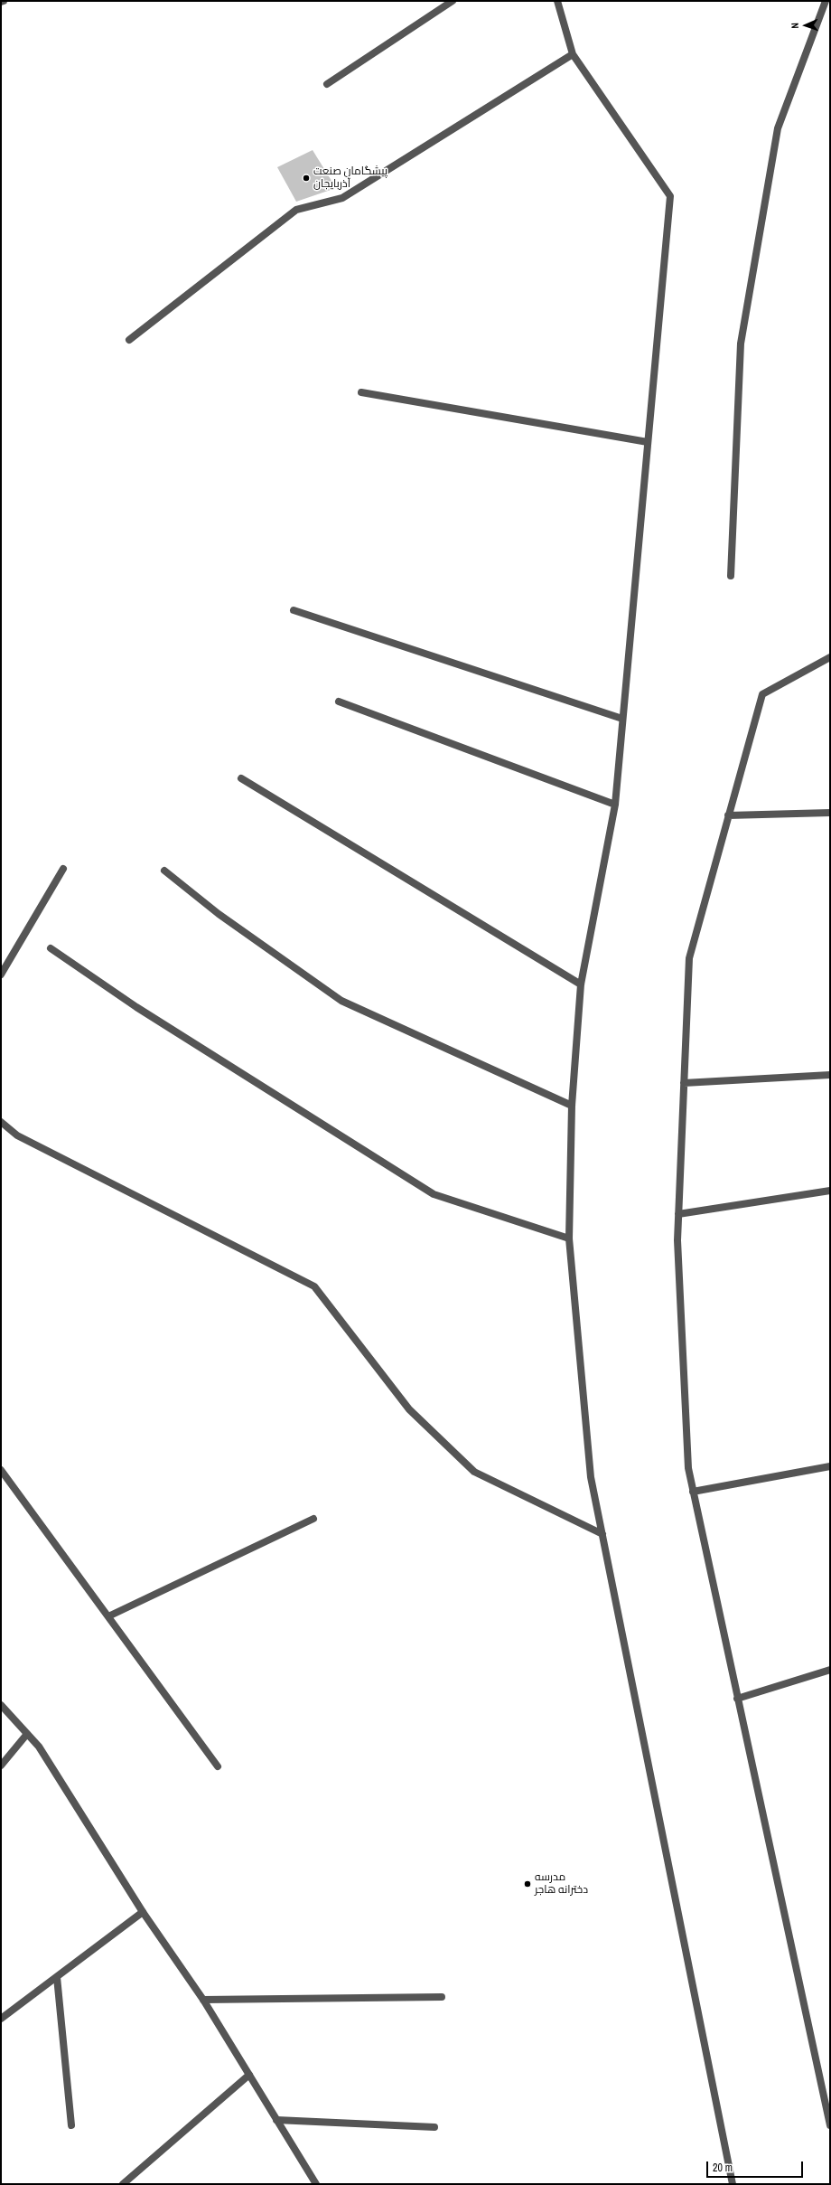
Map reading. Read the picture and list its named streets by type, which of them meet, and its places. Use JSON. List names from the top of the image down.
{
  "places": ["پیشگامان صنعت آذربایجان", "مدرسه دخترانه هاجر"],
  "scale_bar": "20 m",
  "north": "left"
}
